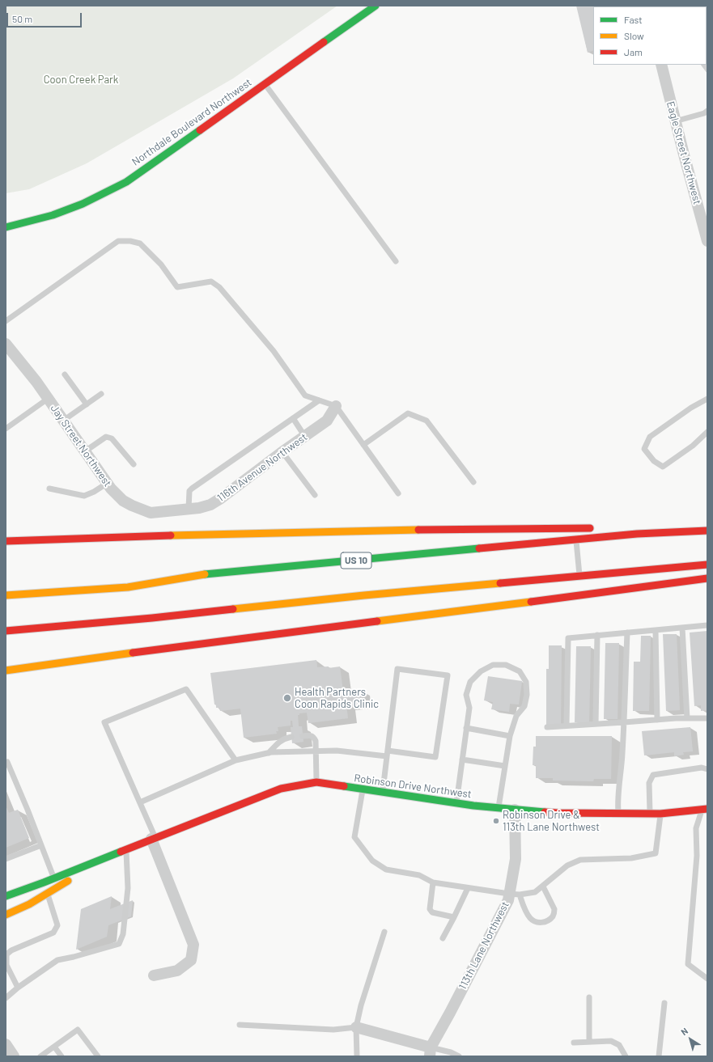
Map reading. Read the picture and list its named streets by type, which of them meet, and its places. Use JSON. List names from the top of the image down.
{
  "streets": {
    "main road": ["Northdale Boulevard Northwest", "US 10", "Robinson Drive Northwest"],
    "street": [
      "Eagle Street Northwest",
      "Jay Street Northwest",
      "116th Avenue Northwest",
      "113th Lane Northwest"
    ]
  },
  "crossings": [
    ["Jay Street Northwest", "116th Avenue Northwest"],
    ["Robinson Drive Northwest", "113th Lane Northwest"]
  ],
  "parks": ["Coon Creek Park"],
  "places": ["Health Partners Coon Rapids Clinic", "Robinson Drive & 113th Lane Northwest"],
  "legend": ["Fast", "Slow", "Jam"],
  "scale_bar": "50 m",
  "north": "top left"
}
